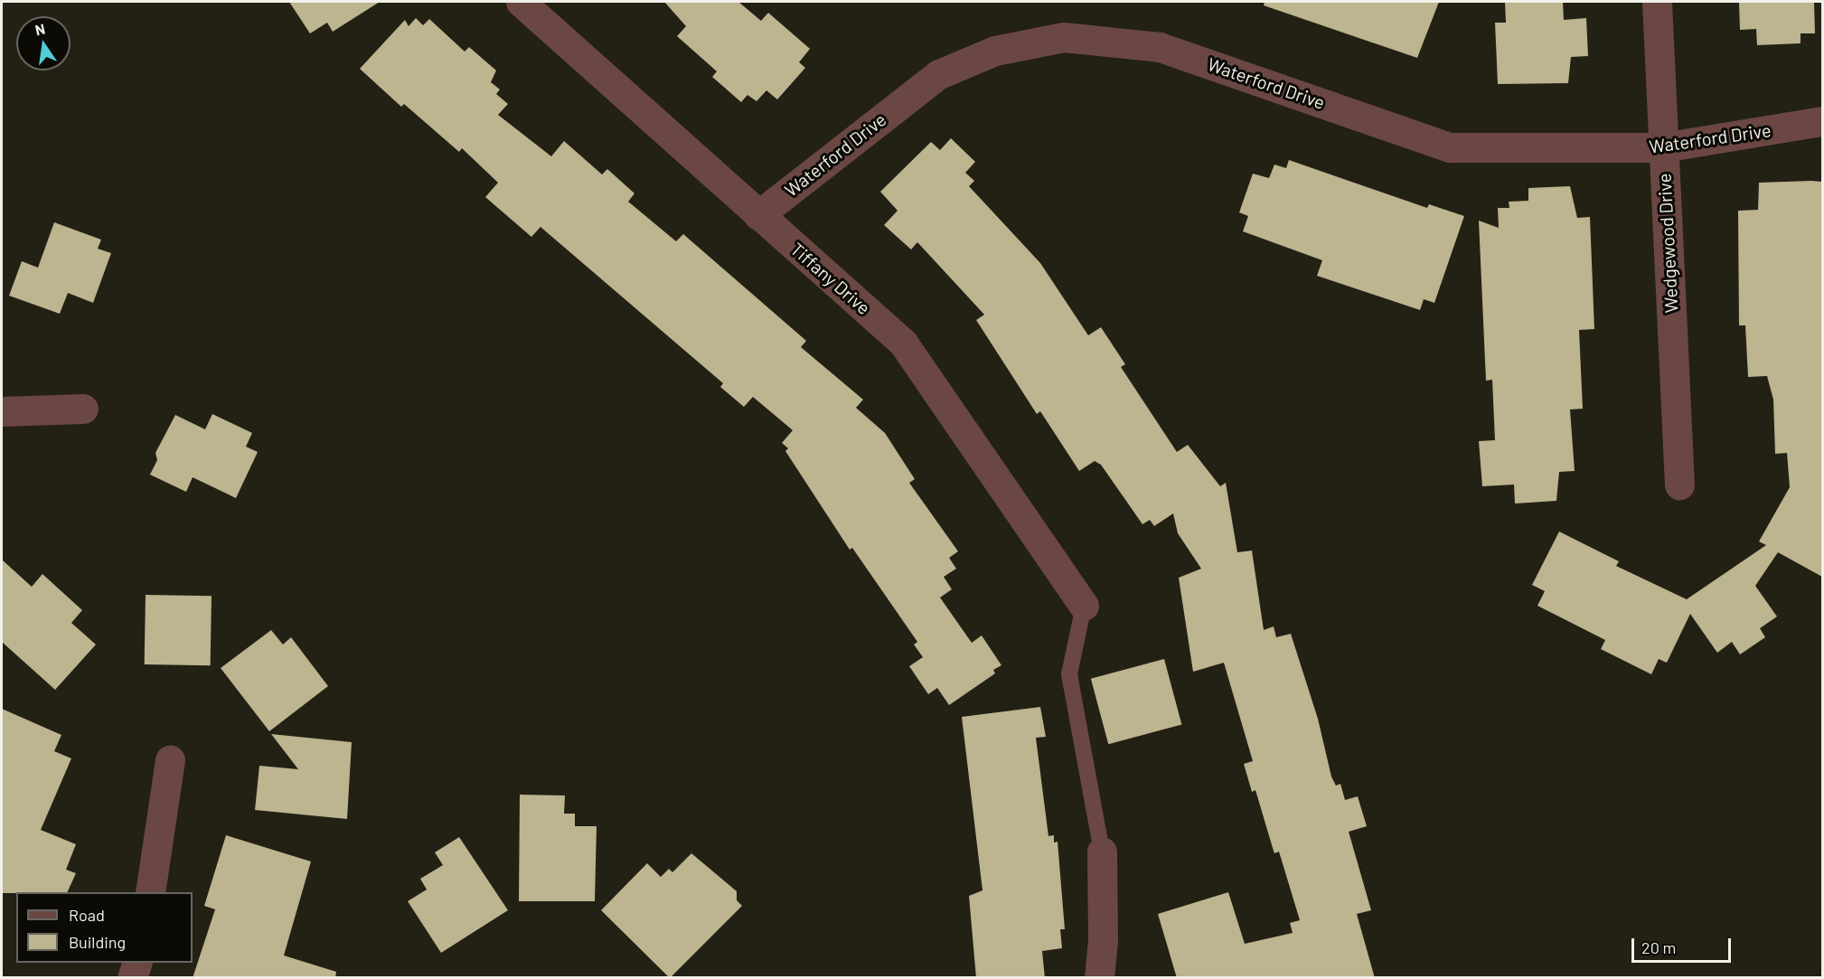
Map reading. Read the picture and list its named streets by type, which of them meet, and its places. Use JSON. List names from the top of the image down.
{
  "streets": {
    "street": ["Waterford Drive", "Wedgewood Drive", "Tiffany Drive"]
  },
  "crossings": [
    ["Waterford Drive", "Wedgewood Drive"],
    ["Waterford Drive", "Tiffany Drive"]
  ],
  "legend": ["Road", "Building"],
  "scale_bar": "20 m",
  "north": "top"
}
